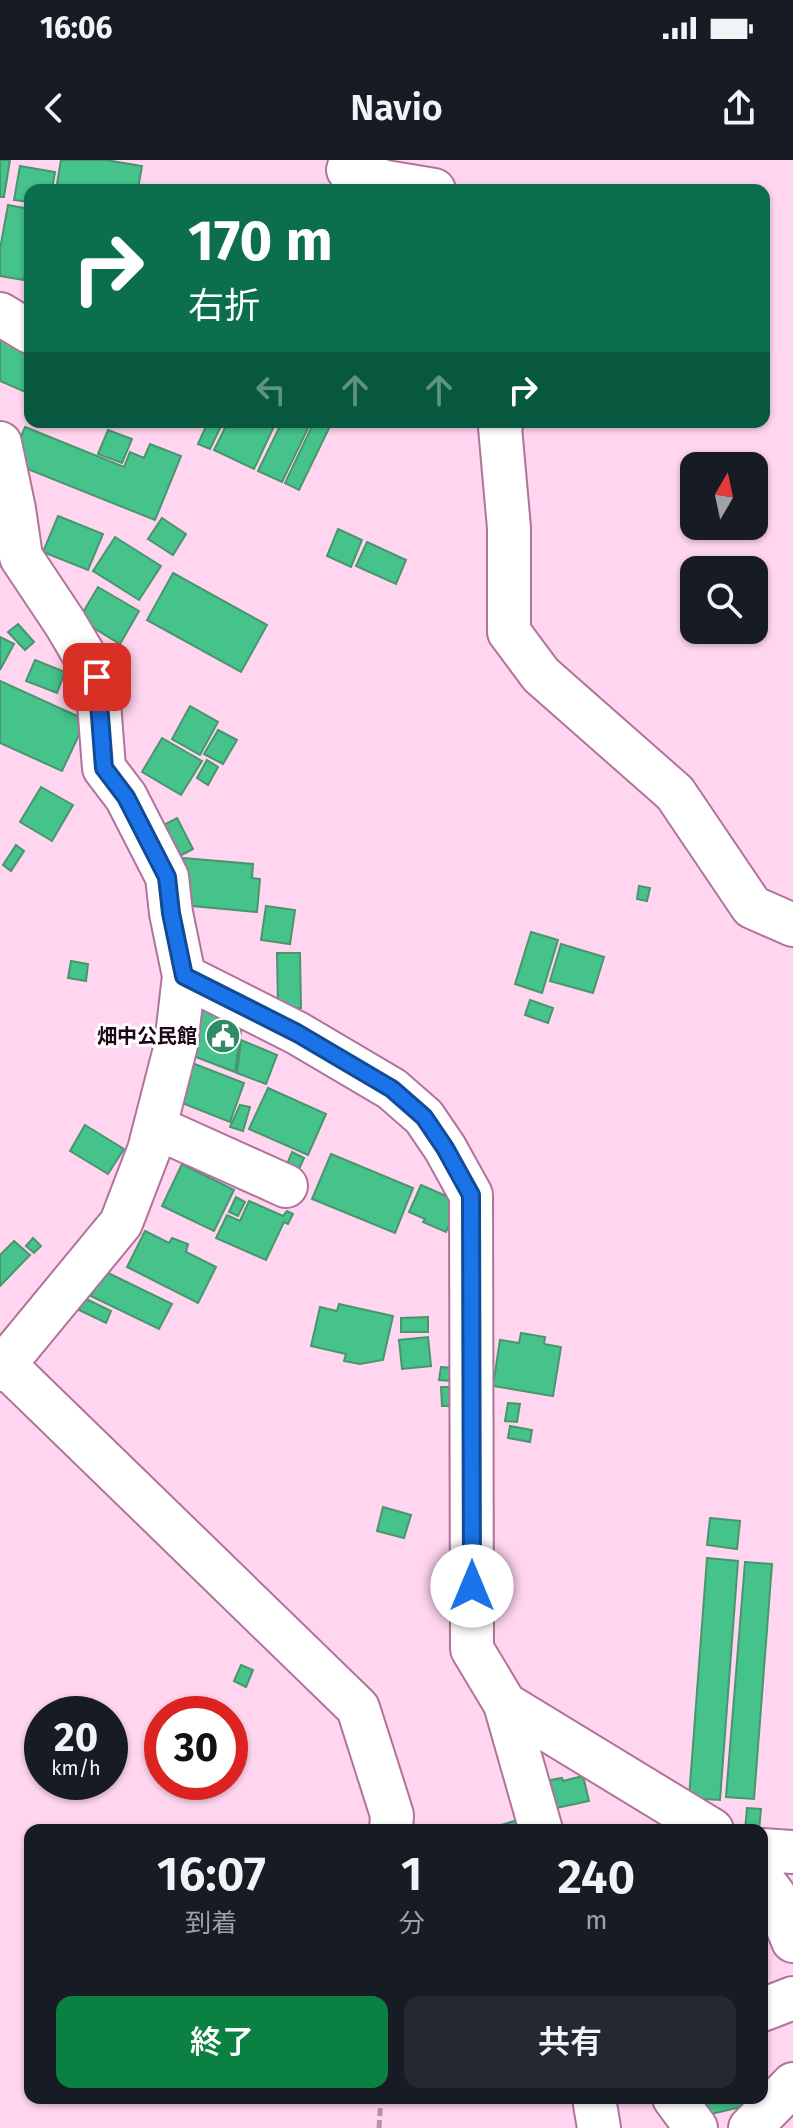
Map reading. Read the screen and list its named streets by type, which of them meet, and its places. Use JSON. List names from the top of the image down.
{
  "places": {
    "public building": ["畑中公民館"]
  },
  "north": "top",
  "page": {
    "status": "16:06",
    "header": "Navio",
    "turn": ["170 m", "右折"],
    "speed": "20 km/h",
    "limit": "30",
    "eta": [
      "16:07",
      "到着",
      "1",
      "分",
      "240",
      "m"
    ],
    "buttons": ["終了", "共有"]
  }
}
